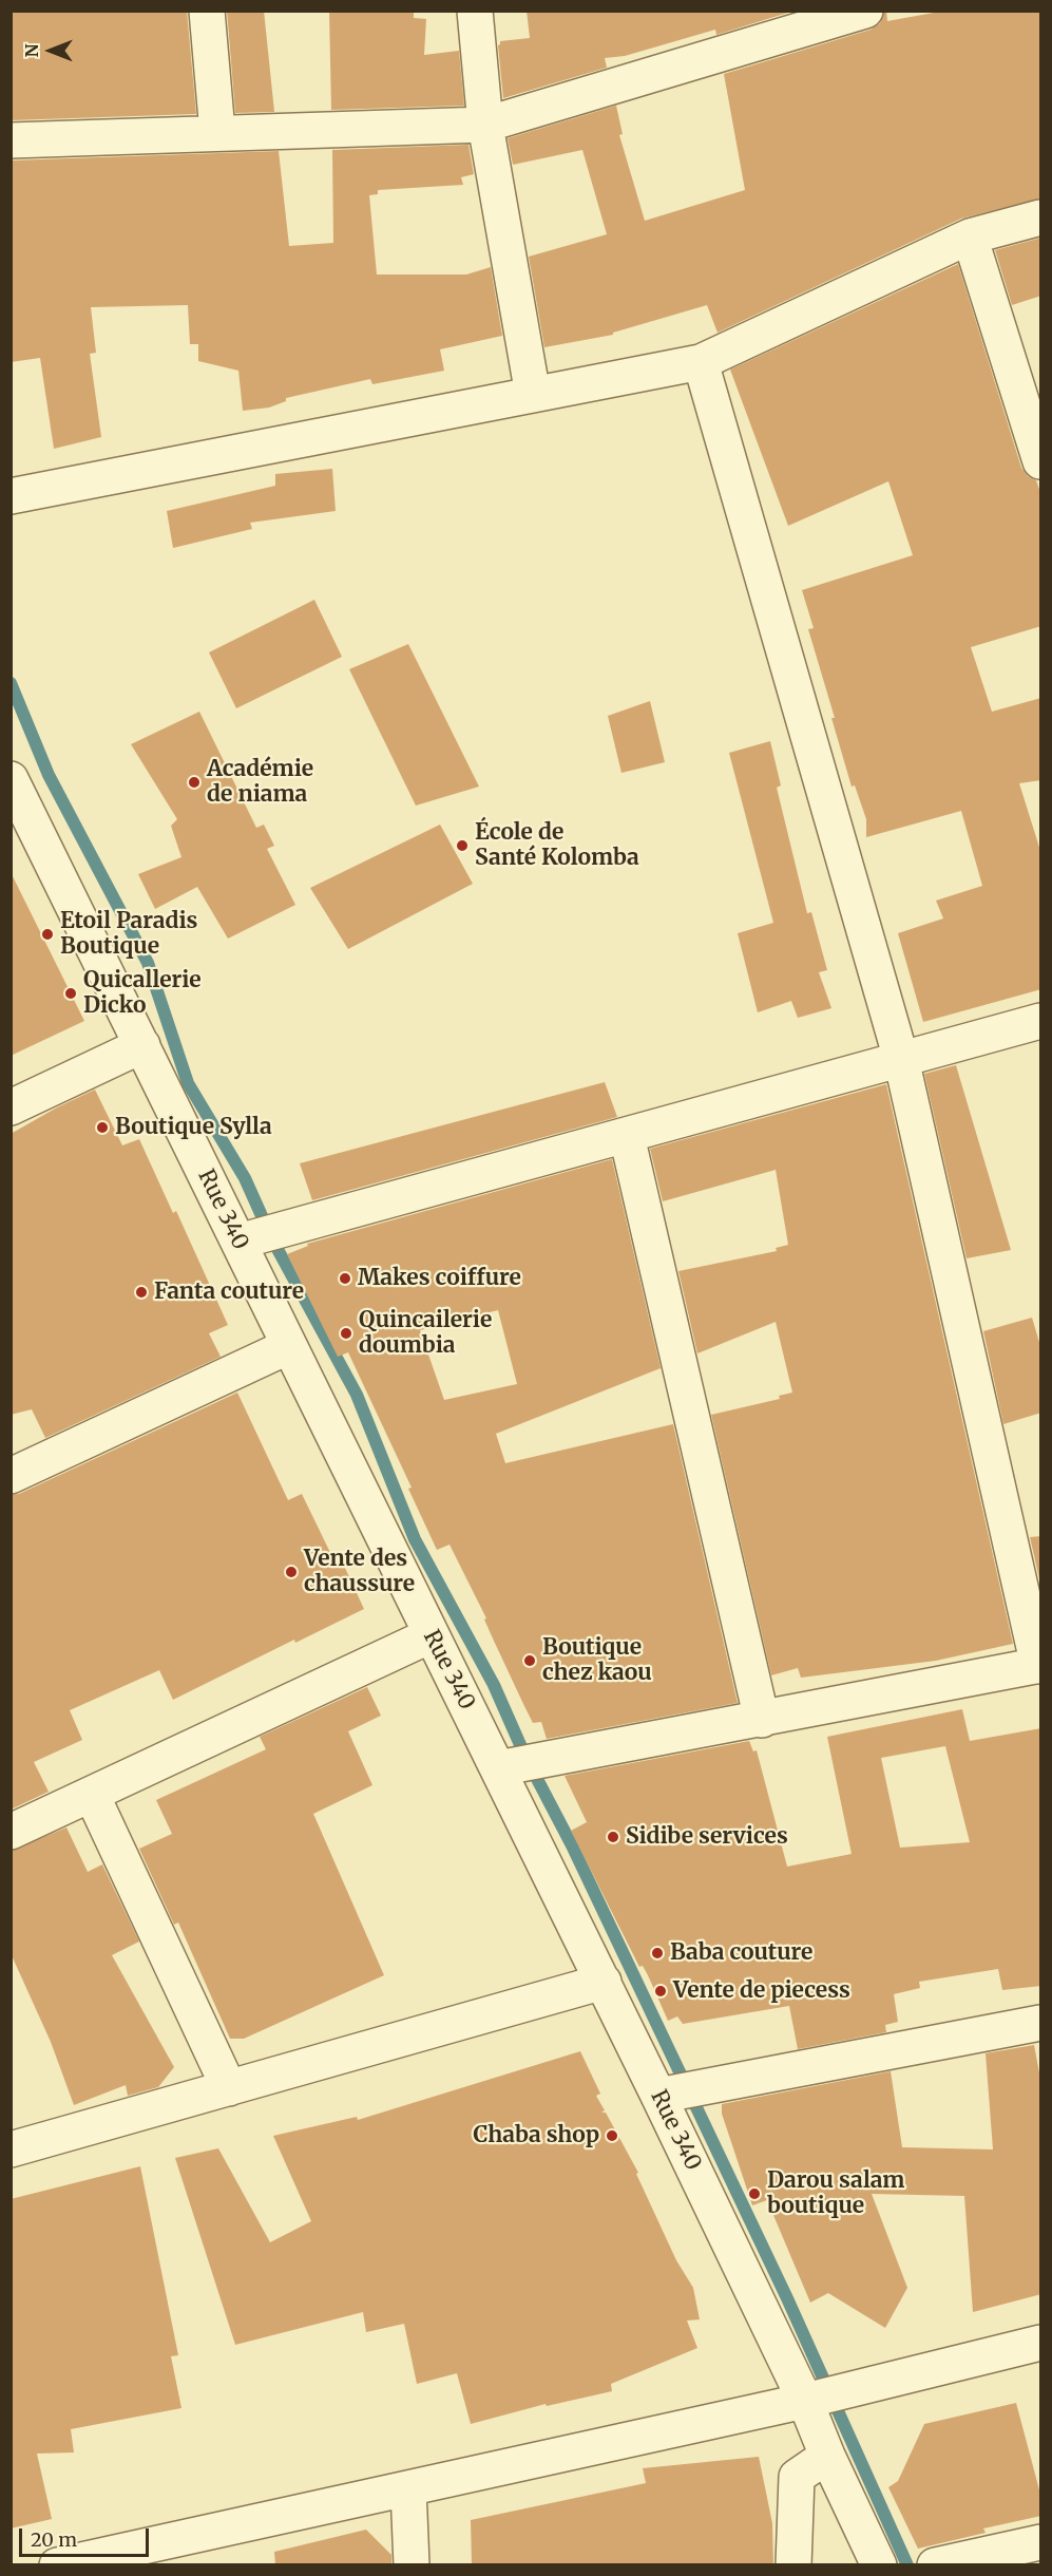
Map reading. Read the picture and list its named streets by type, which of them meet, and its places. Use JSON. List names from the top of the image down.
{
  "streets": {
    "street": ["Rue 340"]
  },
  "places": [
    "Académie de niama",
    "École de Santé Kolomba",
    "Etoil Paradis Boutique",
    "Quicallerie Dicko",
    "Boutique Sylla",
    "Makes coiffure",
    "Fanta couture",
    "Quincailerie doumbia",
    "Vente des chaussure",
    "Boutique chez kaou",
    "Sidibe services",
    "Baba couture",
    "Vente de piecess",
    "Chaba shop",
    "Darou salam boutique"
  ],
  "scale_bar": "20 m",
  "north": "left"
}
